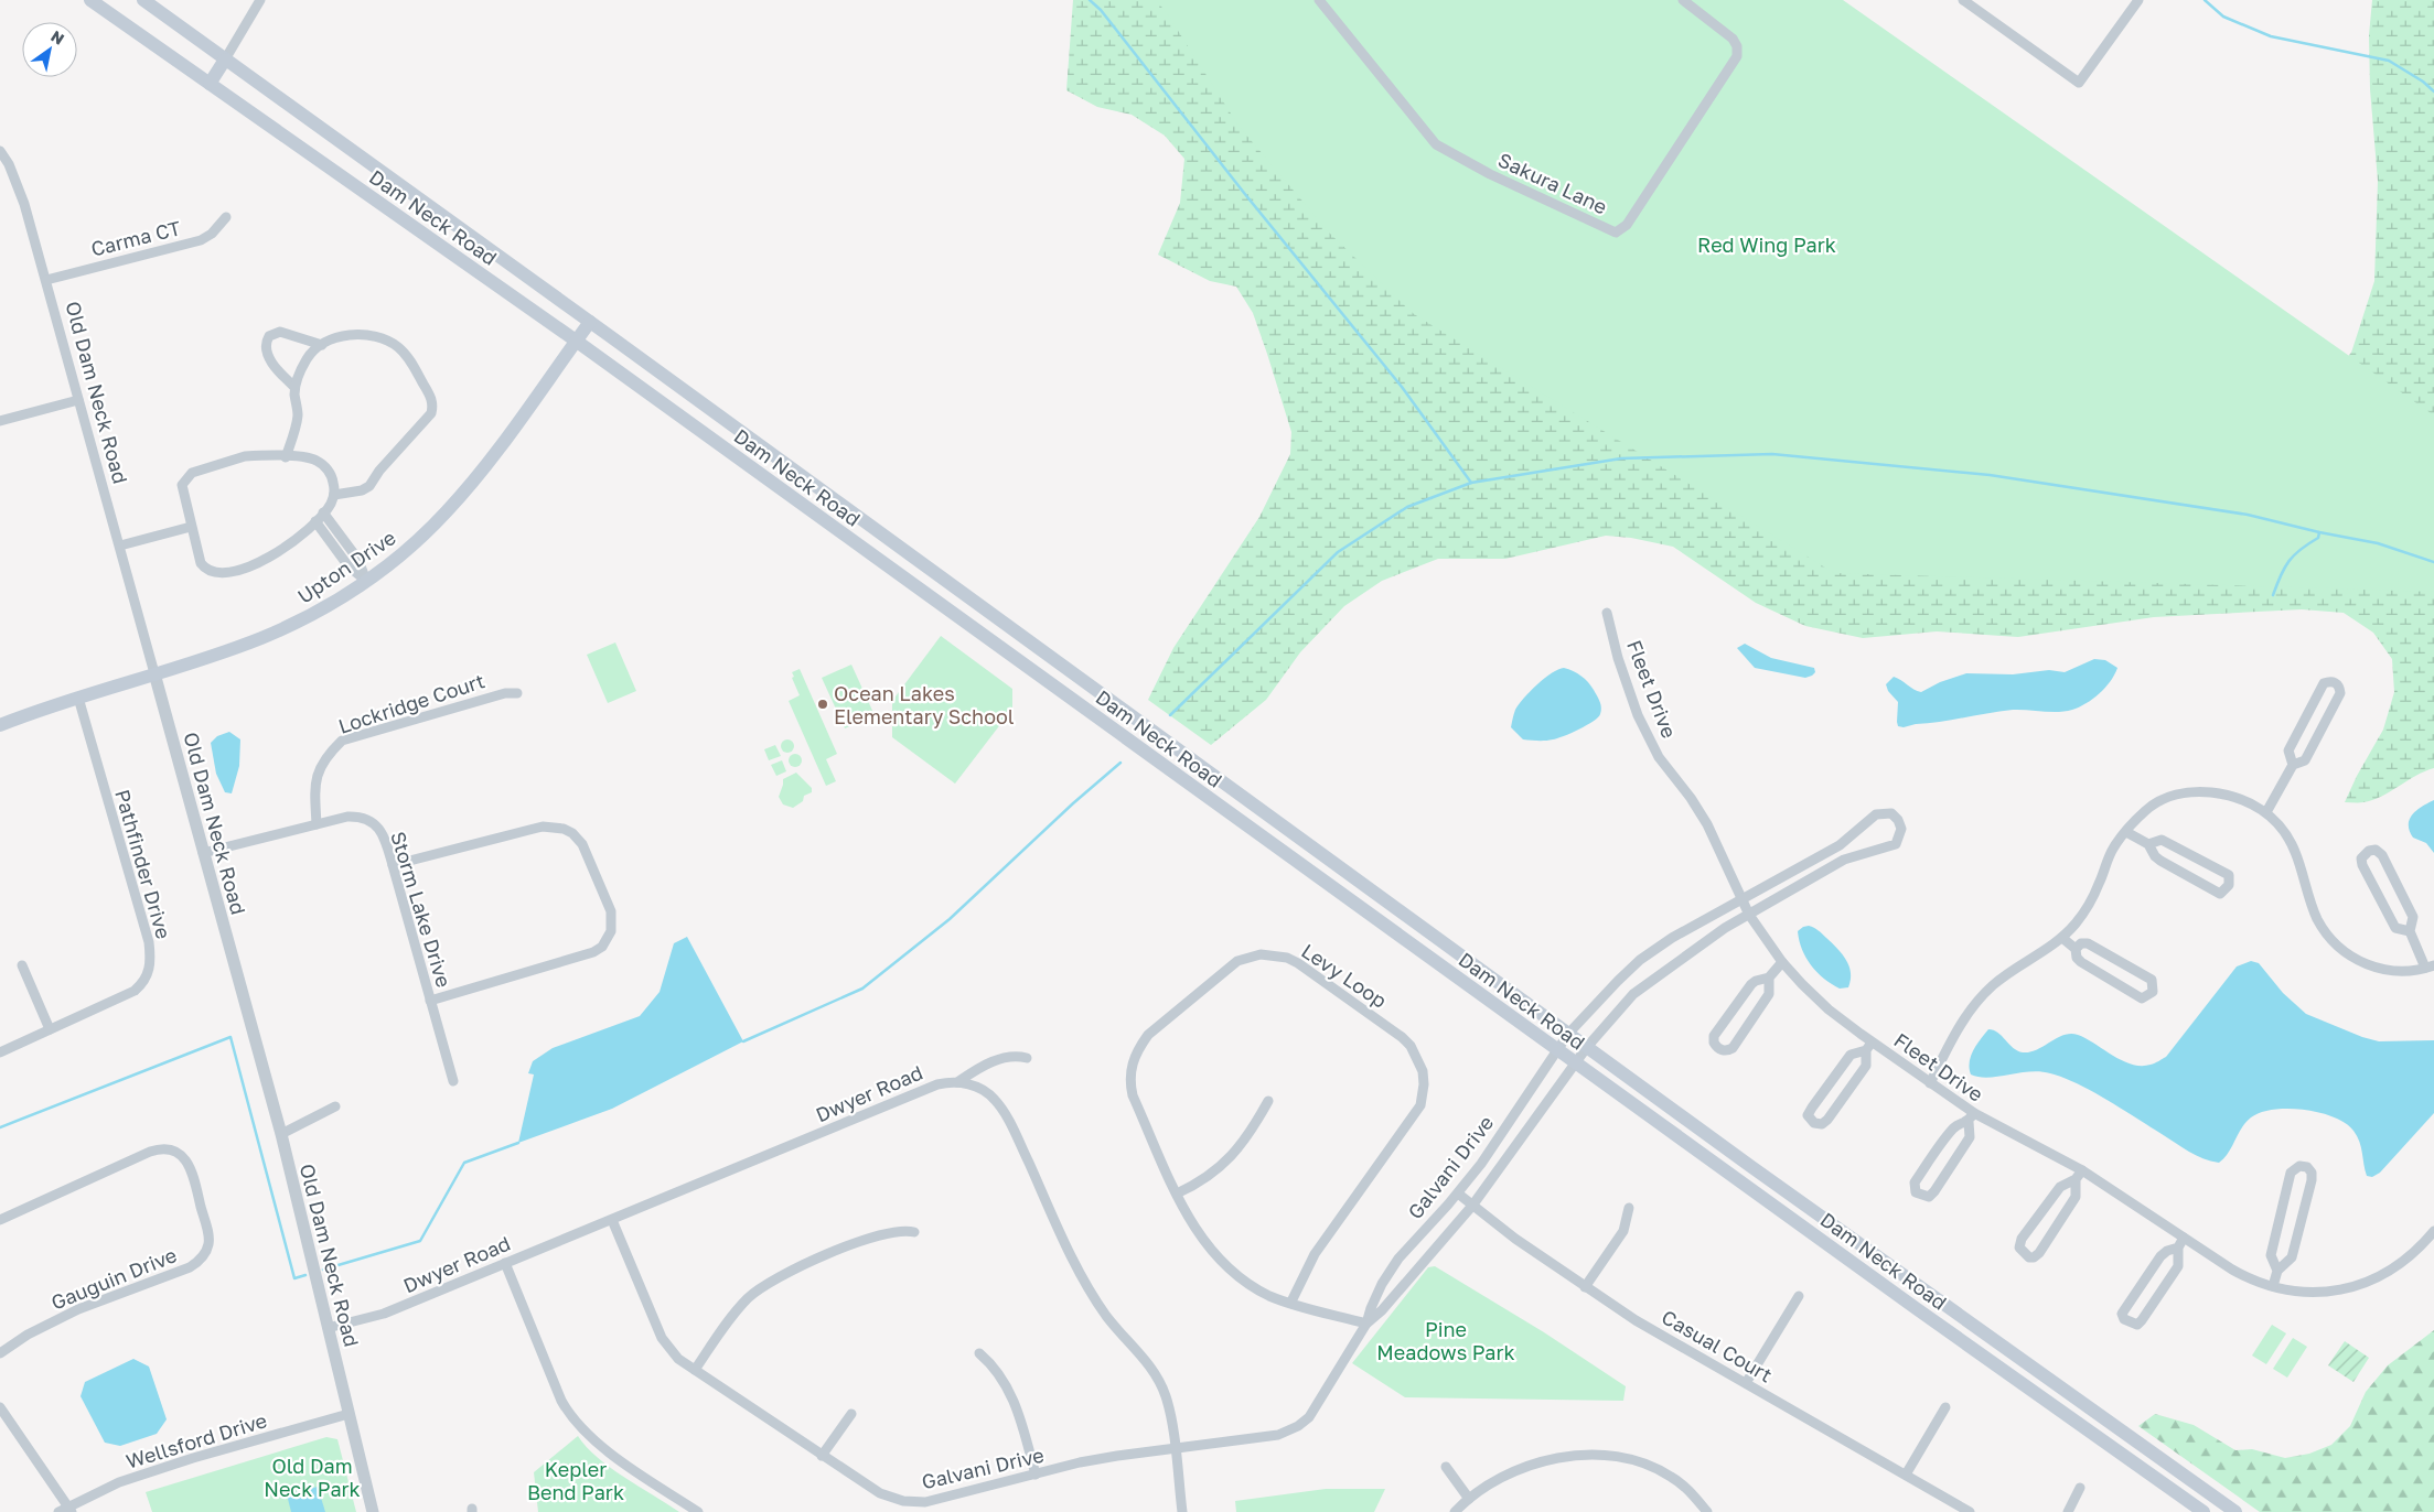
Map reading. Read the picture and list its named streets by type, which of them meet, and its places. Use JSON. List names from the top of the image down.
{
  "streets": {
    "main road": ["Dam Neck Road", "Upton Drive"],
    "street": [
      "Sakura Lane",
      "Carma CT",
      "Old Dam Neck Road",
      "Fleet Drive",
      "Lockridge Court",
      "Pathfinder Drive",
      "Storm Lake Drive",
      "Levy Loop",
      "Dwyer Road",
      "Galvani Drive",
      "Gauguin Drive",
      "Casual Court",
      "Wellsford Drive"
    ]
  },
  "crossings": [
    ["Dam Neck Road", "Upton Drive"],
    ["Dam Neck Road", "Galvani Drive"],
    ["Carma CT", "Old Dam Neck Road"],
    ["Old Dam Neck Road", "Upton Drive"],
    ["Old Dam Neck Road", "Storm Lake Drive"],
    ["Old Dam Neck Road", "Dwyer Road"],
    ["Old Dam Neck Road", "Wellsford Drive"],
    ["Upton Drive", "Pathfinder Drive"],
    ["Fleet Drive", "Galvani Drive"],
    ["Lockridge Court", "Storm Lake Drive"],
    ["Levy Loop", "Galvani Drive"],
    ["Dwyer Road", "Galvani Drive"],
    ["Galvani Drive", "Casual Court"]
  ],
  "parks": [
    "Red Wing Park",
    "Pine Meadows Park",
    "Old Dam Neck Park",
    "Kepler Bend Park"
  ],
  "places": ["Ocean Lakes Elementary School"],
  "north": "top right"
}
